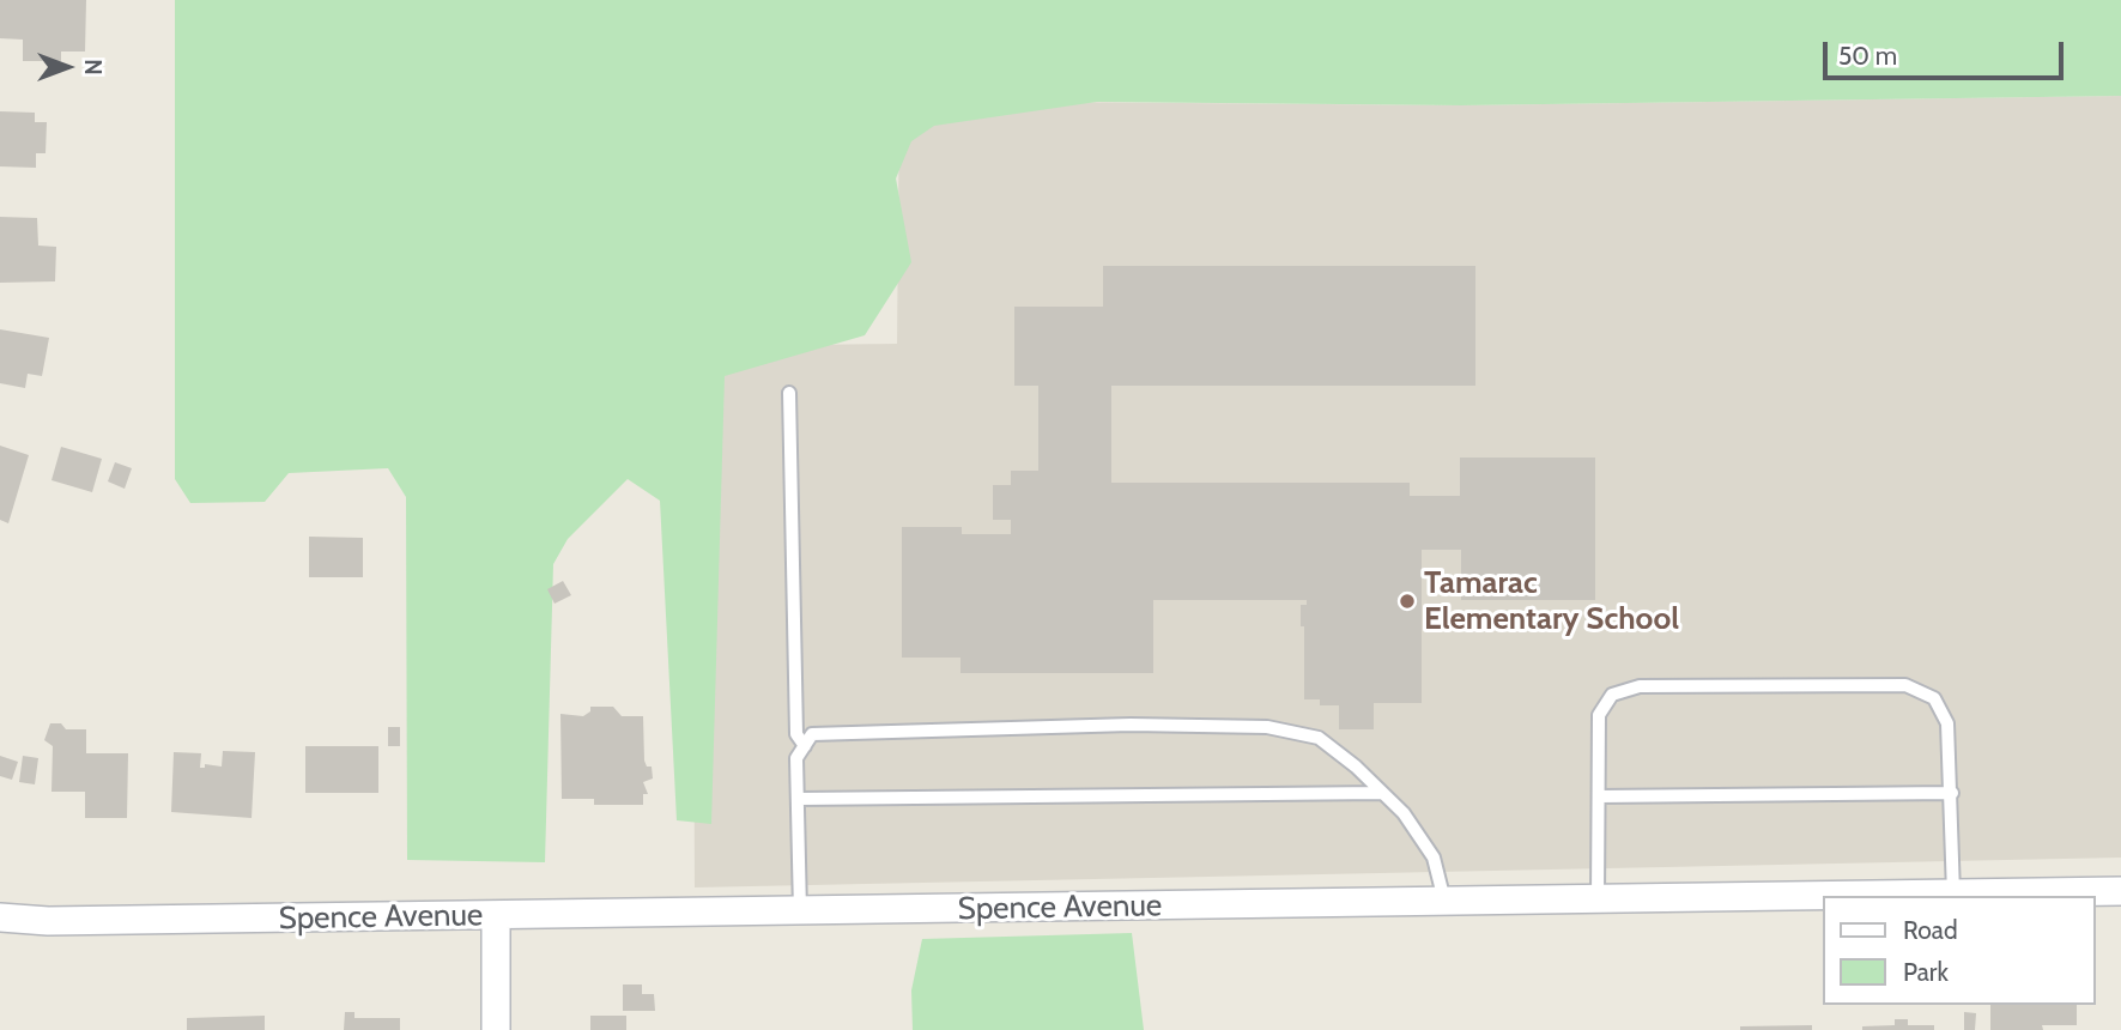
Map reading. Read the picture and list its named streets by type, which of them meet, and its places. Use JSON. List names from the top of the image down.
{
  "streets": {
    "street": ["Spence Avenue"]
  },
  "places": ["Tamarac Elementary School"],
  "legend": ["Road", "Park"],
  "scale_bar": "50 m",
  "north": "right"
}
